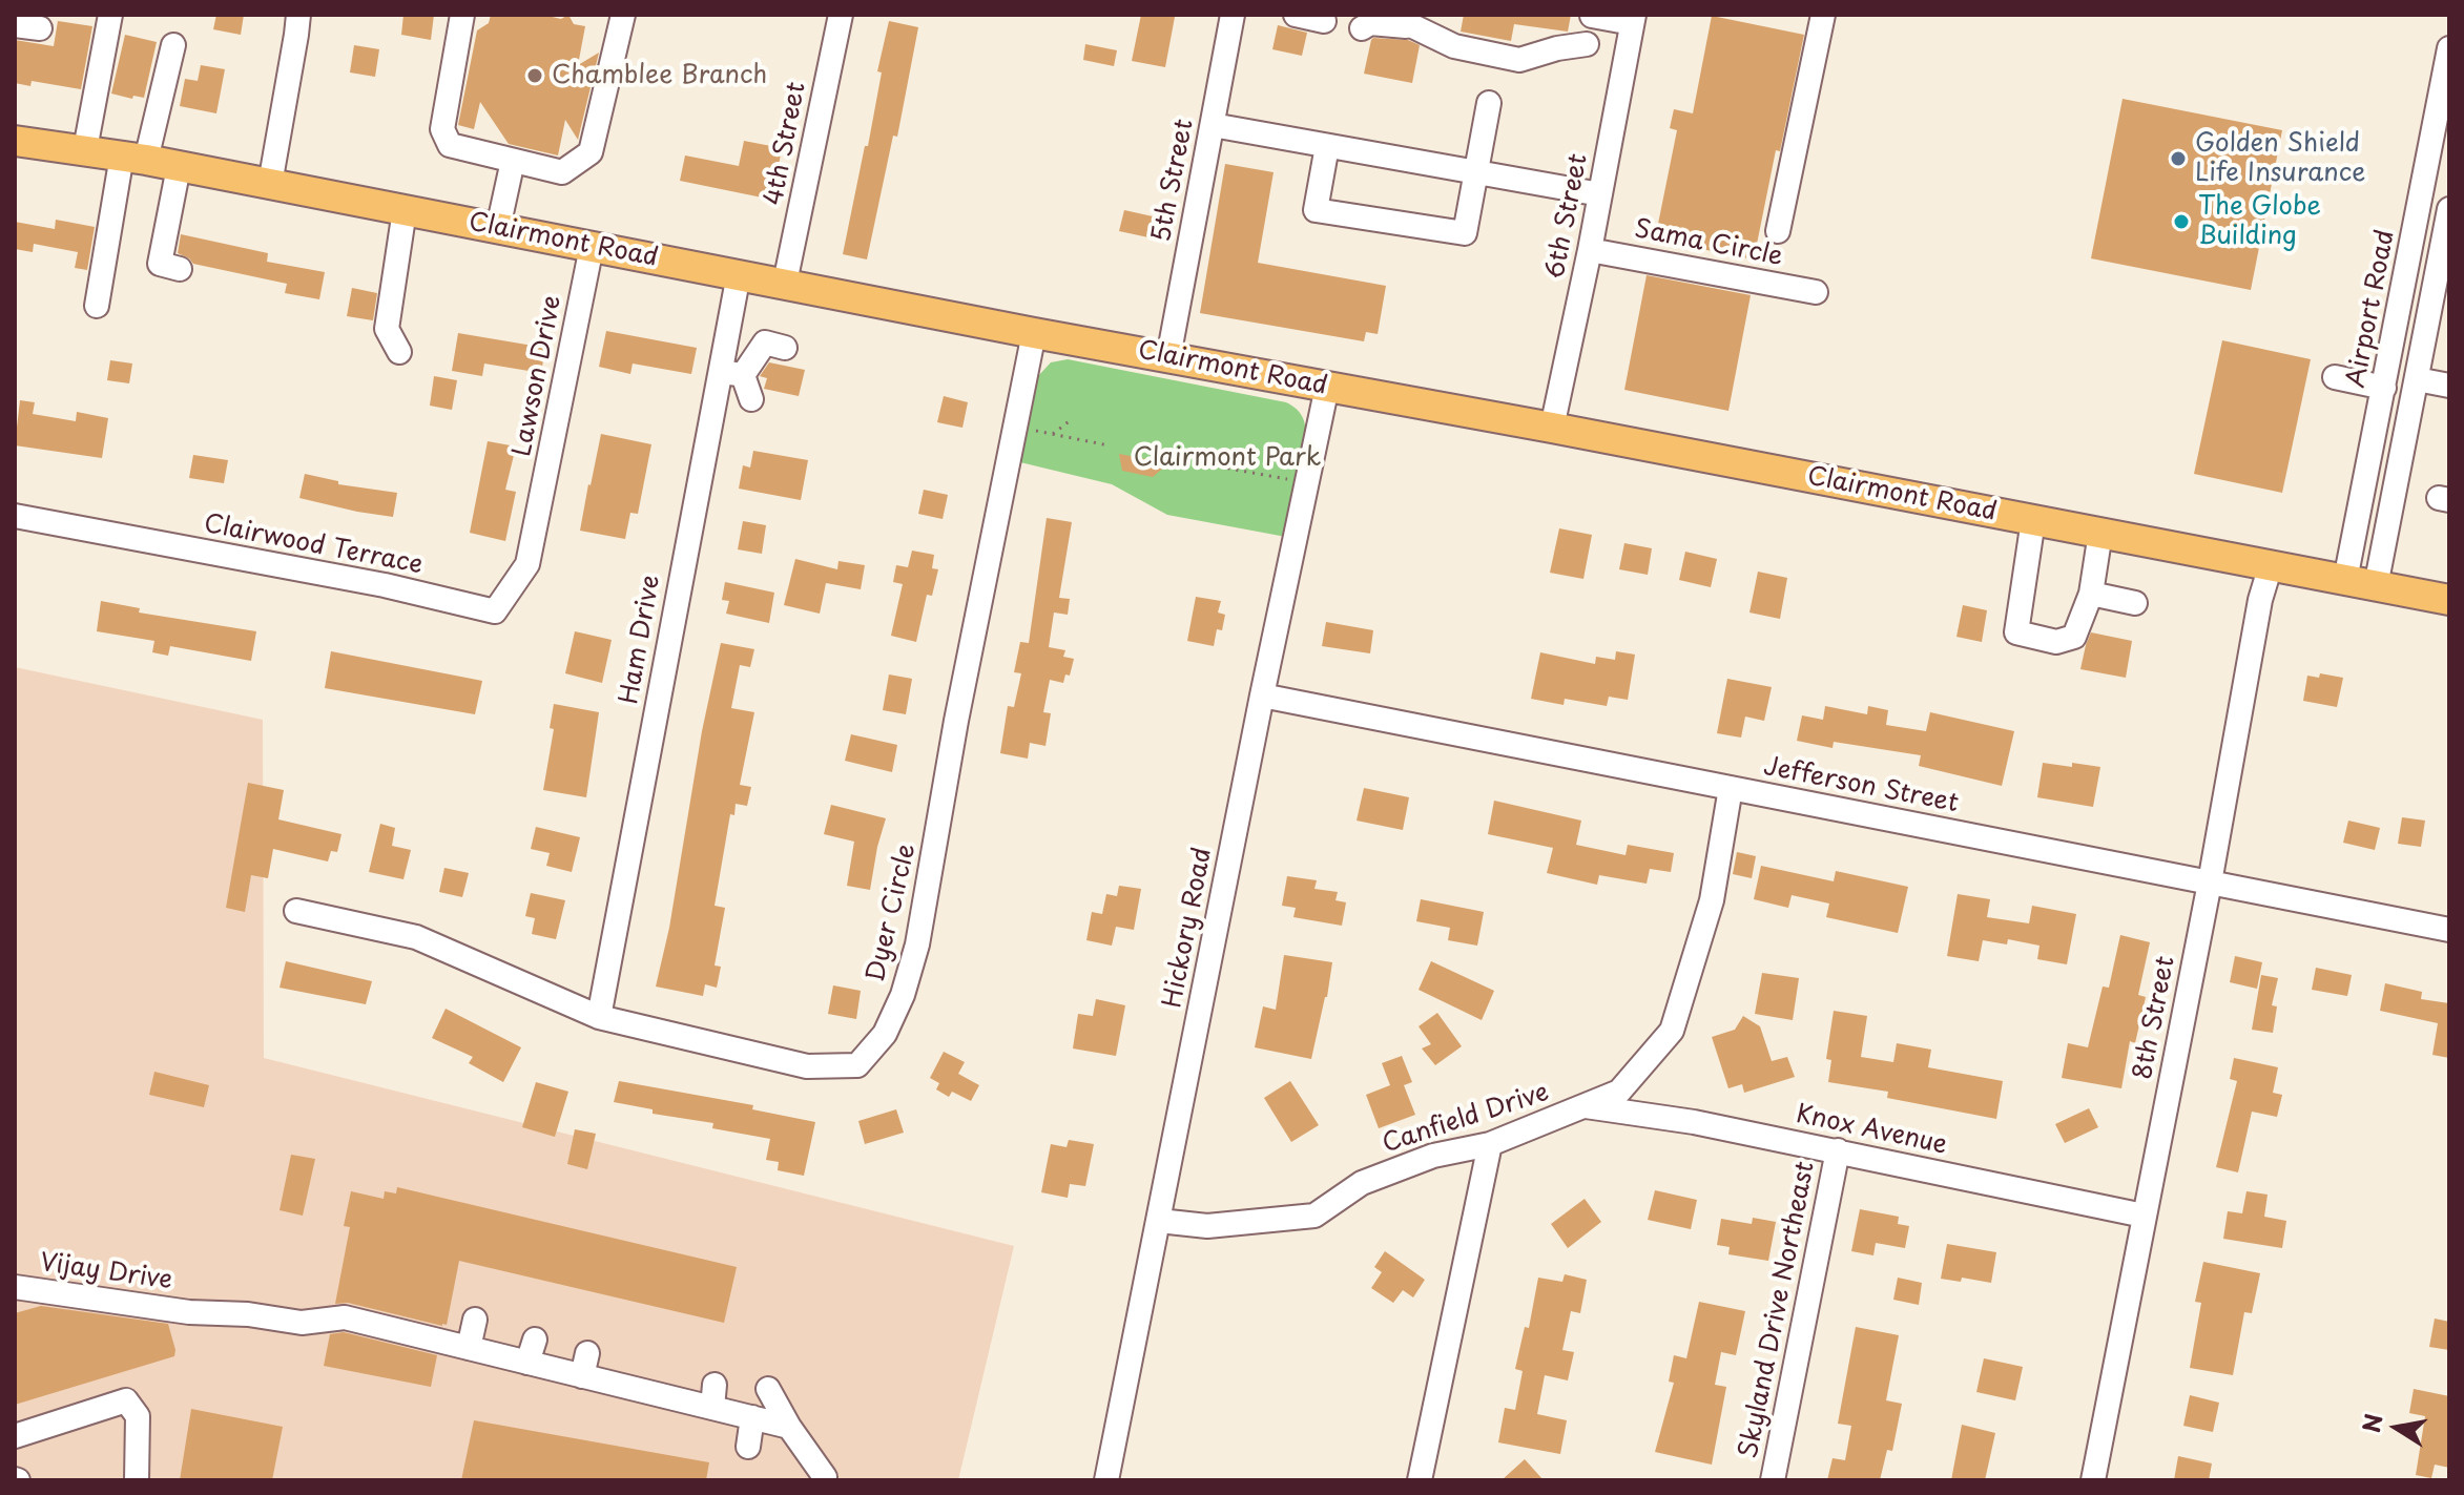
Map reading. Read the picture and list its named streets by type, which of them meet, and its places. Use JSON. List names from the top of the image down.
{
  "streets": {
    "main road": ["Clairmont Road"],
    "street": [
      "4th Street",
      "5th Street",
      "6th Street",
      "Sama Circle",
      "Airport Road",
      "Lawson Drive",
      "Clairwood Terrace",
      "Ham Drive",
      "Jefferson Street",
      "Dyer Circle",
      "Hickory Road",
      "8th Street",
      "Canfield Drive",
      "Knox Avenue",
      "Vijay Drive",
      "Skyland Drive Northeast"
    ]
  },
  "crossings": [
    ["4th Street", "Clairmont Road"],
    ["5th Street", "Clairmont Road"],
    ["6th Street", "Clairmont Road"],
    ["6th Street", "Sama Circle"],
    ["Clairmont Road", "Airport Road"],
    ["Clairmont Road", "Lawson Drive"],
    ["Clairmont Road", "Ham Drive"],
    ["Clairmont Road", "Dyer Circle"],
    ["Clairmont Road", "Hickory Road"],
    ["Clairmont Road", "8th Street"],
    ["Lawson Drive", "Clairwood Terrace"],
    ["Ham Drive", "Dyer Circle"],
    ["Jefferson Street", "Hickory Road"],
    ["Jefferson Street", "8th Street"],
    ["Jefferson Street", "Canfield Drive"],
    ["Hickory Road", "Canfield Drive"],
    ["8th Street", "Knox Avenue"],
    ["Canfield Drive", "Knox Avenue"],
    ["Knox Avenue", "Skyland Drive Northeast"]
  ],
  "parks": ["Clairmont Park"],
  "places": ["Chamblee Branch", "Golden Shield Life Insurance", "The Globe Building"],
  "north": "left"
}
